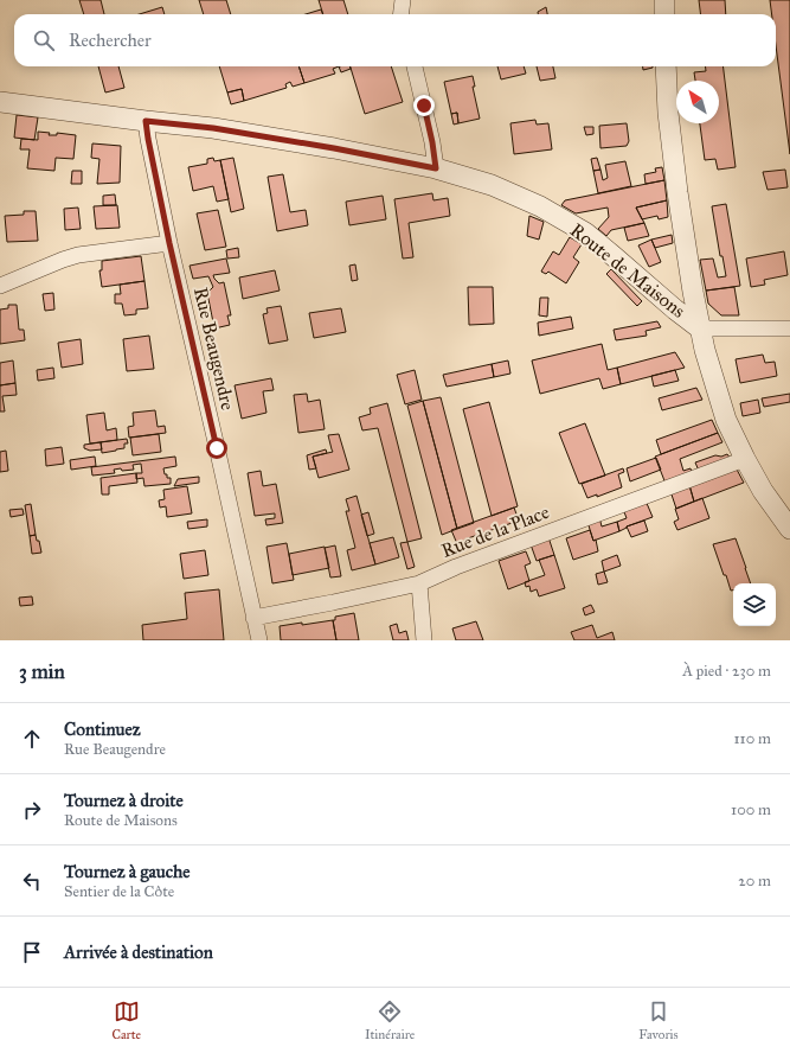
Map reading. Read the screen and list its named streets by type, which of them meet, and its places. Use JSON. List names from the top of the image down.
{
  "streets": {
    "street": ["Route de Maisons", "Rue Beaugendre", "Rue de la Place"]
  },
  "crossings": [
    ["Route de Maisons", "Rue Beaugendre"],
    ["Rue Beaugendre", "Rue de la Place"]
  ],
  "north": "top left",
  "page": {
    "search": "Rechercher",
    "heading": ["3 min", "À pied · 230 m"],
    "list": [
      ["Continuez", "Rue Beaugendre", "110 m"],
      ["Tournez à droite", "Route de Maisons", "100 m"],
      ["Tournez à gauche", "Sentier de la Côte", "20 m"],
      "Arrivée à destination"
    ],
    "nav": ["Carte", "Itinéraire", "Favoris"]
  }
}
